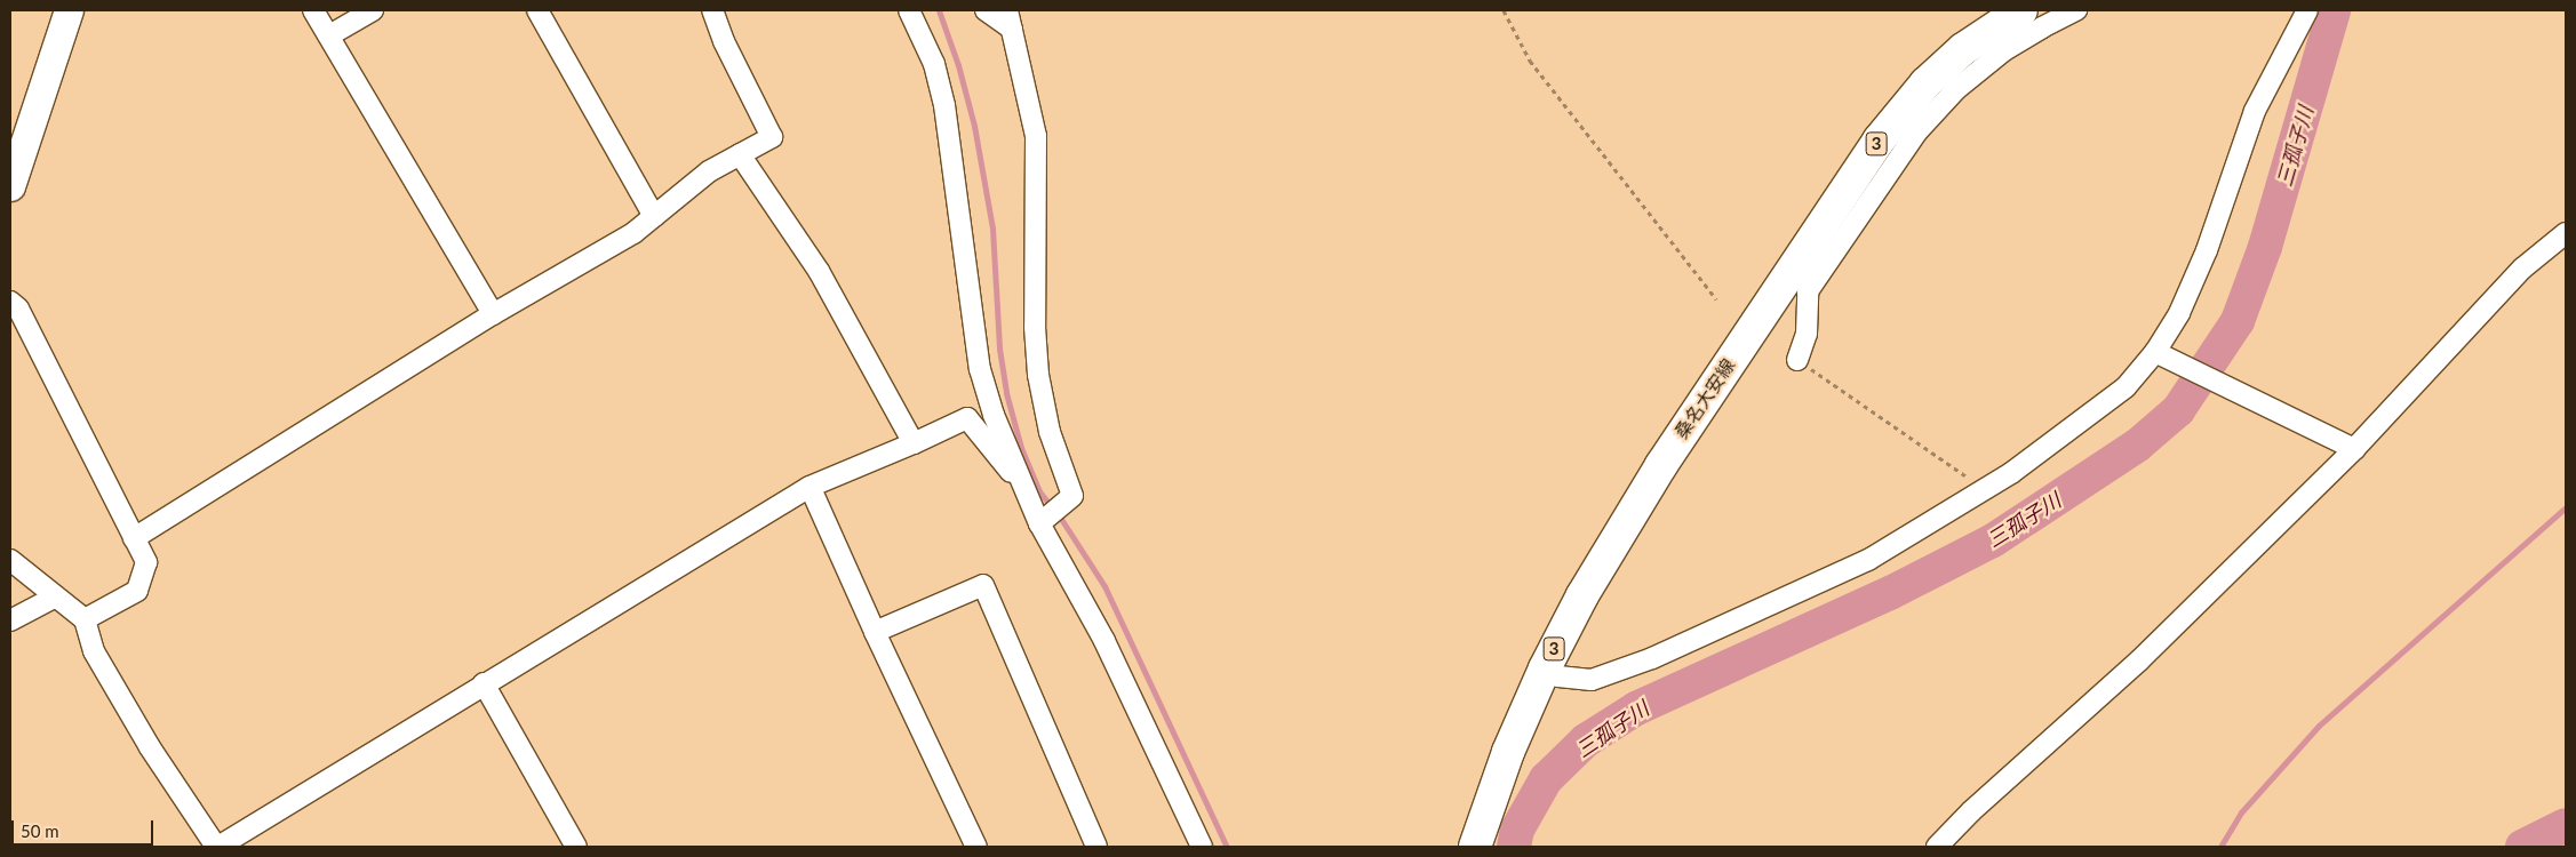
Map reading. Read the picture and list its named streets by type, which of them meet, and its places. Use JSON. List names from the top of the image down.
{
  "streets": {
    "main road": ["3", "桑名大安線"]
  },
  "water": ["三孤子川"],
  "scale_bar": "50 m"
}
